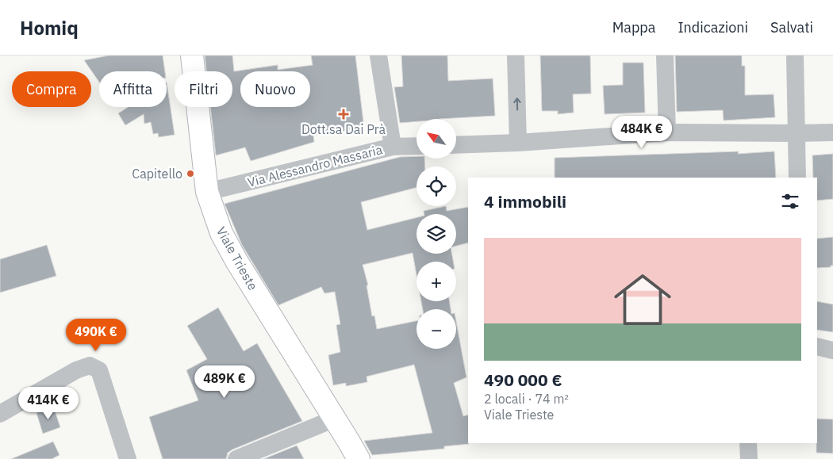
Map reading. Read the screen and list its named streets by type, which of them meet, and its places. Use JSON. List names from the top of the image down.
{
  "streets": {
    "main road": ["Viale Trieste"],
    "street": ["Via Alessandro Massaria"]
  },
  "crossings": [
    ["Via Alessandro Massaria", "Viale Trieste"]
  ],
  "places": {
    "health": ["Dott.sa Dai Prà"],
    "other": ["Capitello"]
  },
  "north": "top left",
  "page": {
    "header": "Homiq",
    "nav": ["Mappa", "Indicazioni", "Salvati"],
    "chip": [
      "Compra",
      "Affitta",
      "Filtri",
      "Nuovo"
    ],
    "price": [
      "484K €",
      "490K €",
      "489K €",
      "414K €"
    ],
    "map_buttons": ["+", "−"],
    "heading": "4 immobili",
    "list": [
      {
        "name": "490 000 €",
        "note": "2 locali · 74 m² · Viale Trieste"
      }
    ]
  }
}
